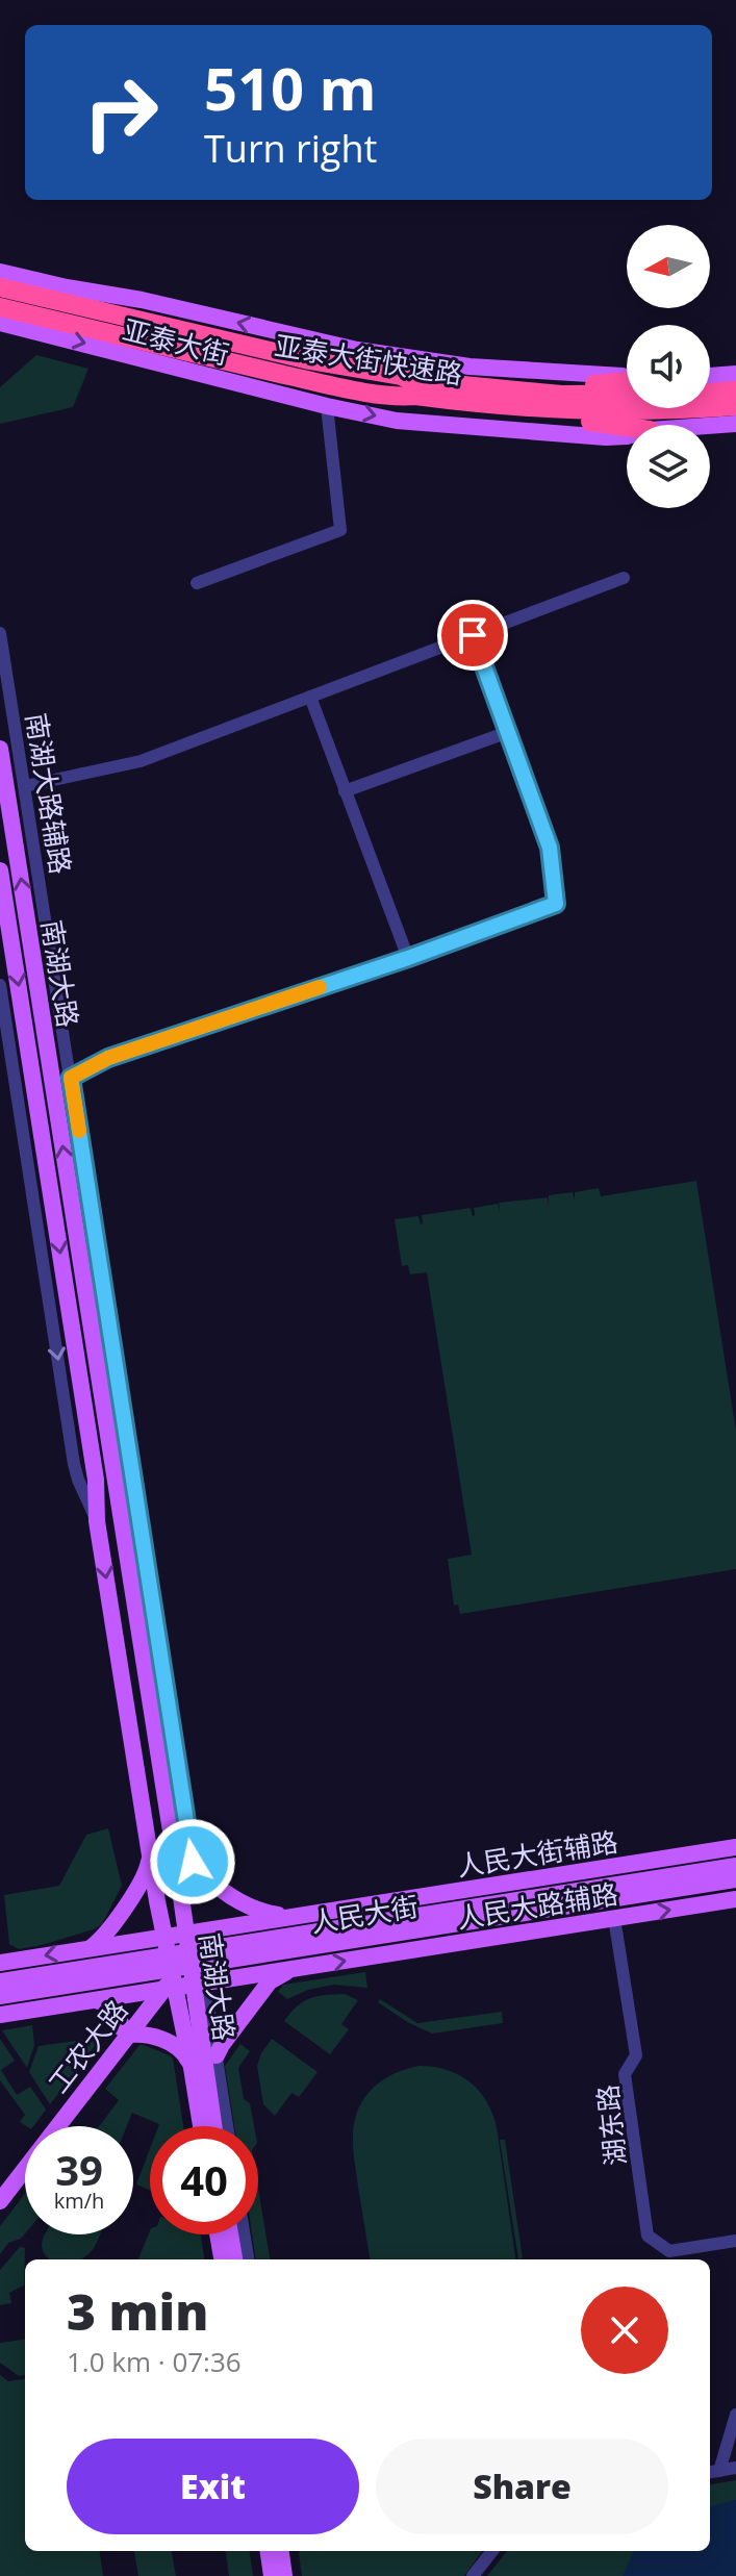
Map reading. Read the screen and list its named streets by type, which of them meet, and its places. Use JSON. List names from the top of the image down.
{
  "streets": {
    "highway": ["亚泰大街快速路"],
    "main road": [
      "亚泰大街",
      "南湖大路",
      "人民大街辅路",
      "人民大路辅路",
      "人民大街",
      "工农大路"
    ],
    "street": ["南湖大路辅路", "湖东路"]
  },
  "crossings": [
    ["南湖大路辅路", "南湖大路"],
    ["南湖大路", "人民大街辅路"],
    ["南湖大路", "人民大路辅路"],
    ["南湖大路", "人民大街"],
    ["南湖大路", "工农大路"],
    ["人民大路辅路", "工农大路"],
    ["人民大路辅路", "湖东路"],
    ["人民大街", "工农大路"]
  ],
  "one_way": ["人民大路辅路"],
  "north": "left",
  "page": {
    "turn": ["510 m", "Turn right"],
    "speed": "39 km/h",
    "limit": "40",
    "heading": ["3 min", "1.0 km · 07:36"],
    "buttons": ["Exit", "Share"]
  }
}
